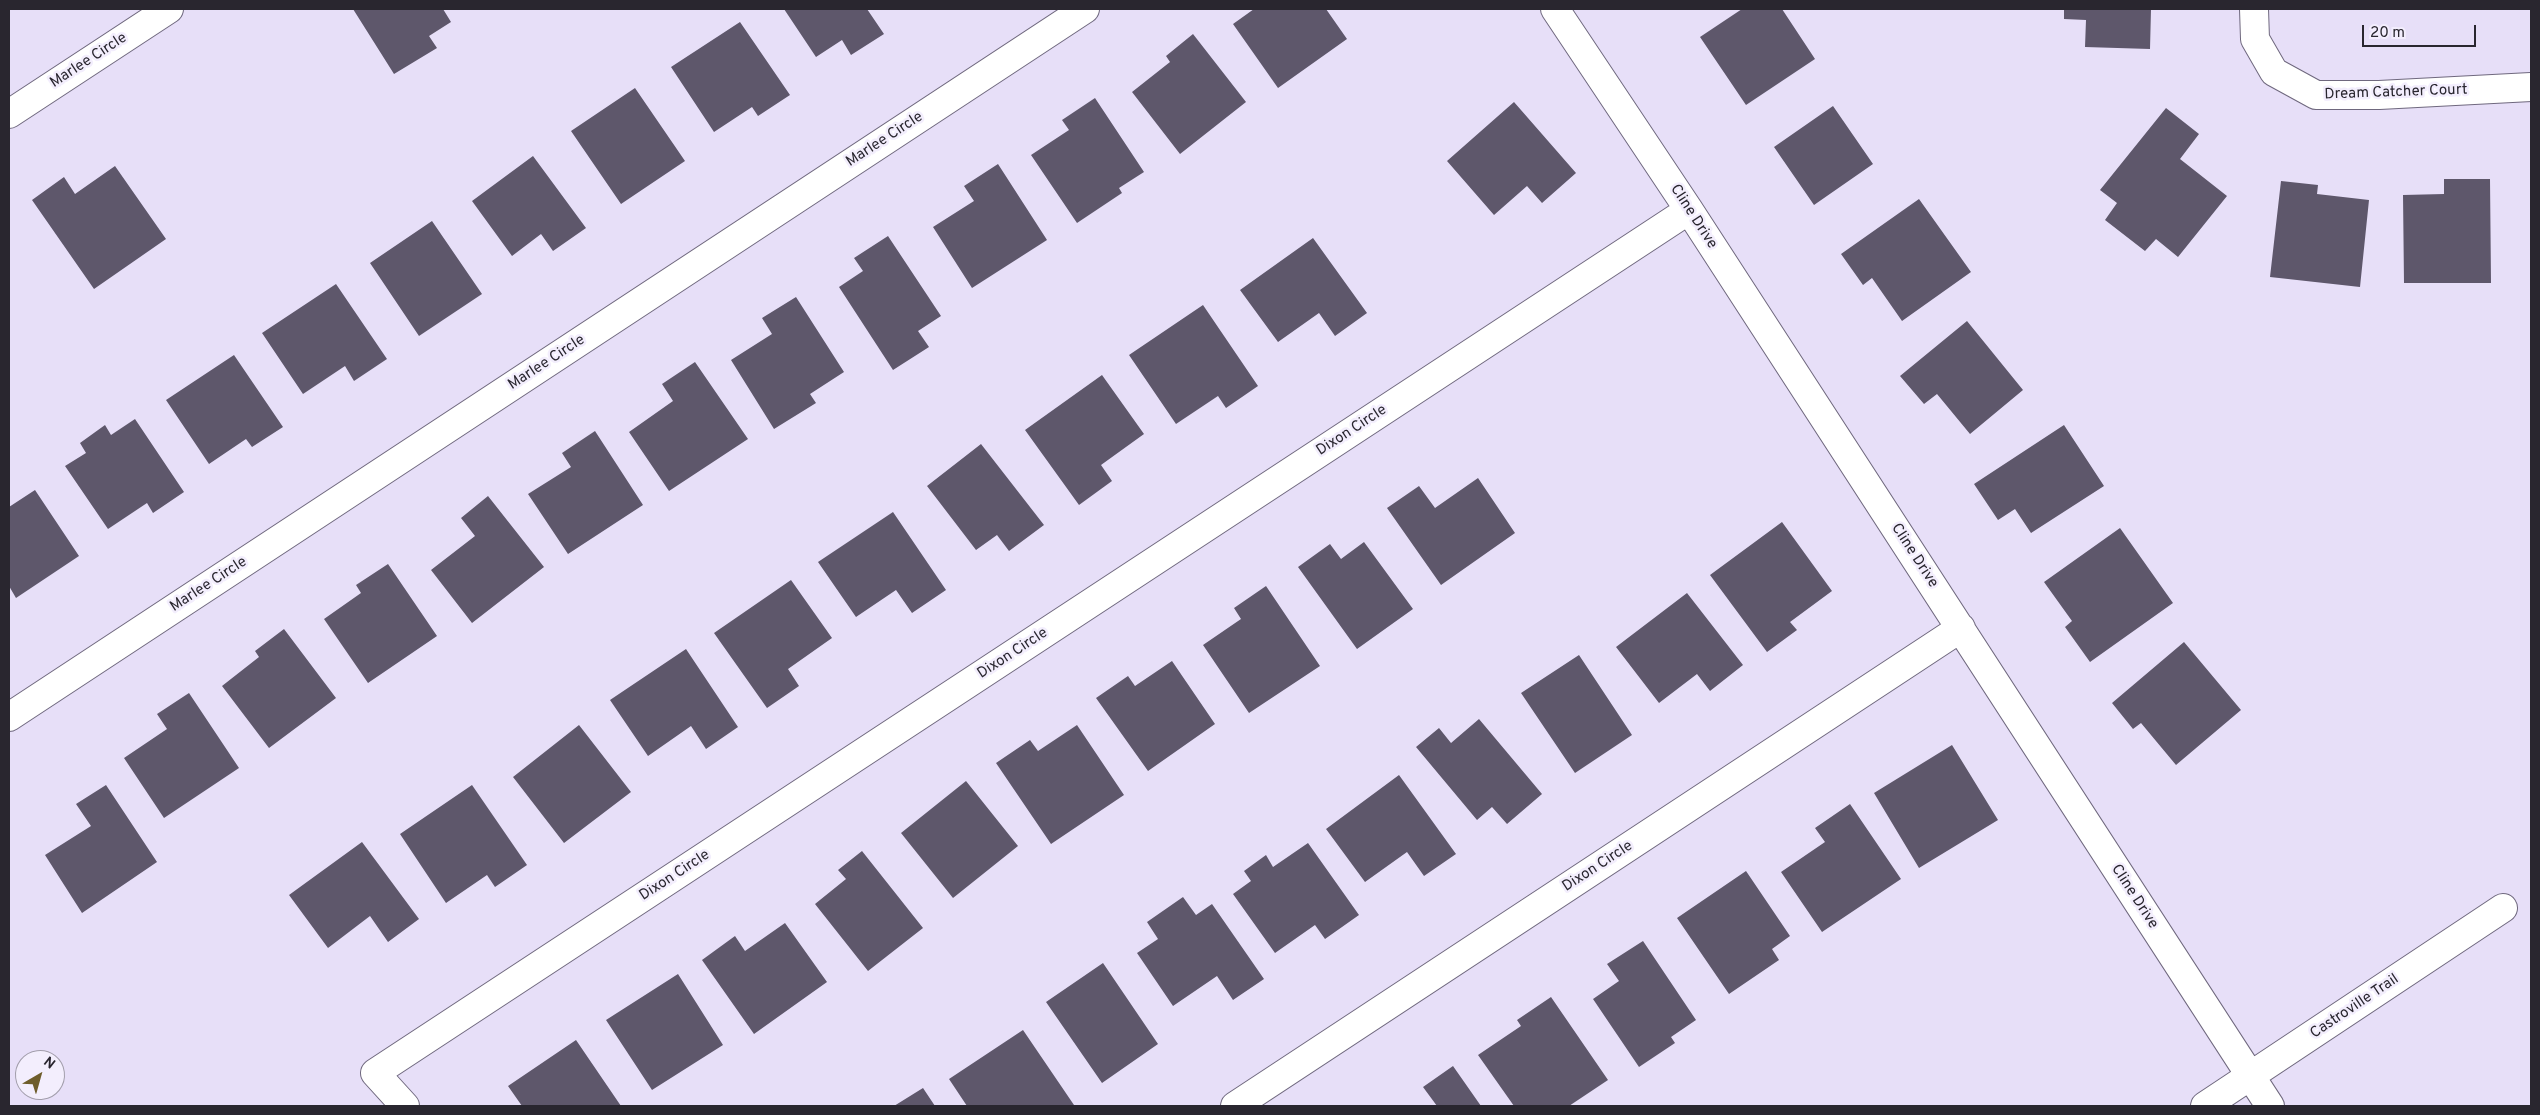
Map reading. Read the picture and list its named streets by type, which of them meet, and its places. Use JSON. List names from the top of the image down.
{
  "streets": {
    "street": [
      "Marlee Circle",
      "Dream Catcher Court",
      "Cline Drive",
      "Dixon Circle",
      "Castroville Trail"
    ]
  },
  "crossings": [
    ["Cline Drive", "Dixon Circle"],
    ["Cline Drive", "Castroville Trail"]
  ],
  "scale_bar": "20 m",
  "north": "top right"
}
